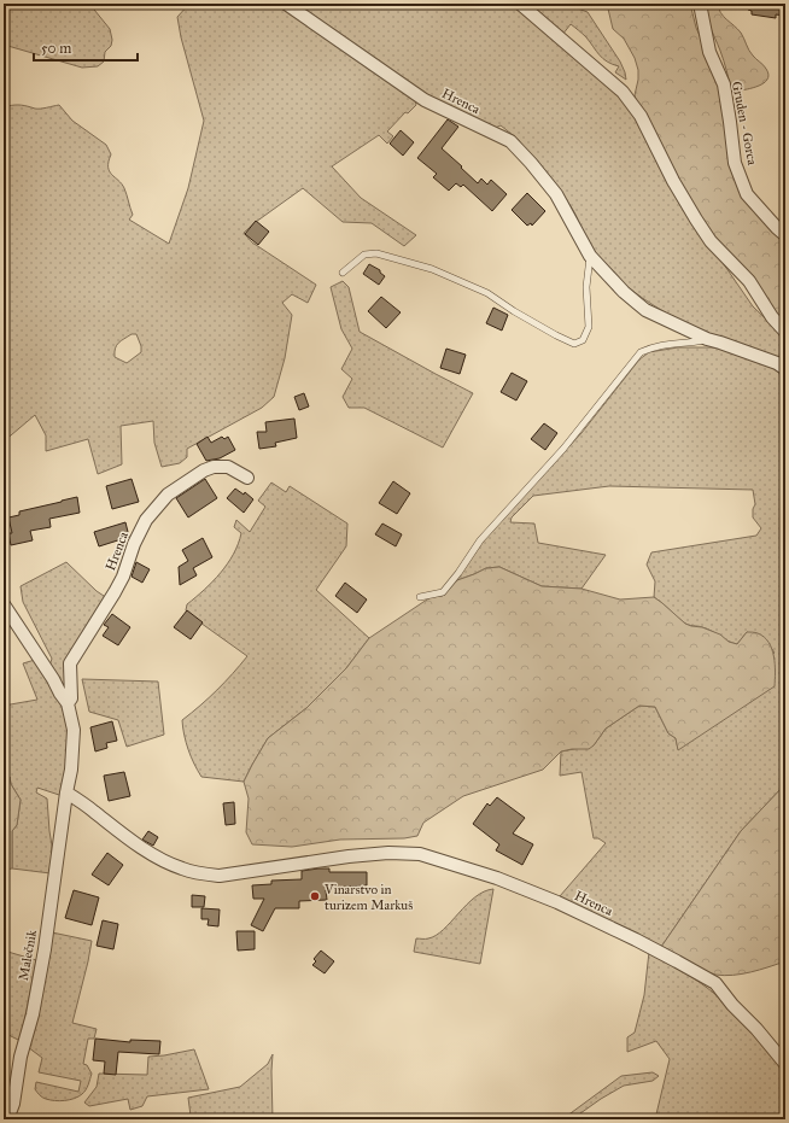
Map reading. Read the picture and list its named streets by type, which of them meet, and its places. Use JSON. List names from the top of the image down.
{
  "streets": {
    "street": ["Hrenca", "Gruden - Gorca", "Malečnik"]
  },
  "crossings": [
    ["Hrenca", "Malečnik"]
  ],
  "places": ["Vinarstvo in turizem Markuš"],
  "scale_bar": "50 m"
}
